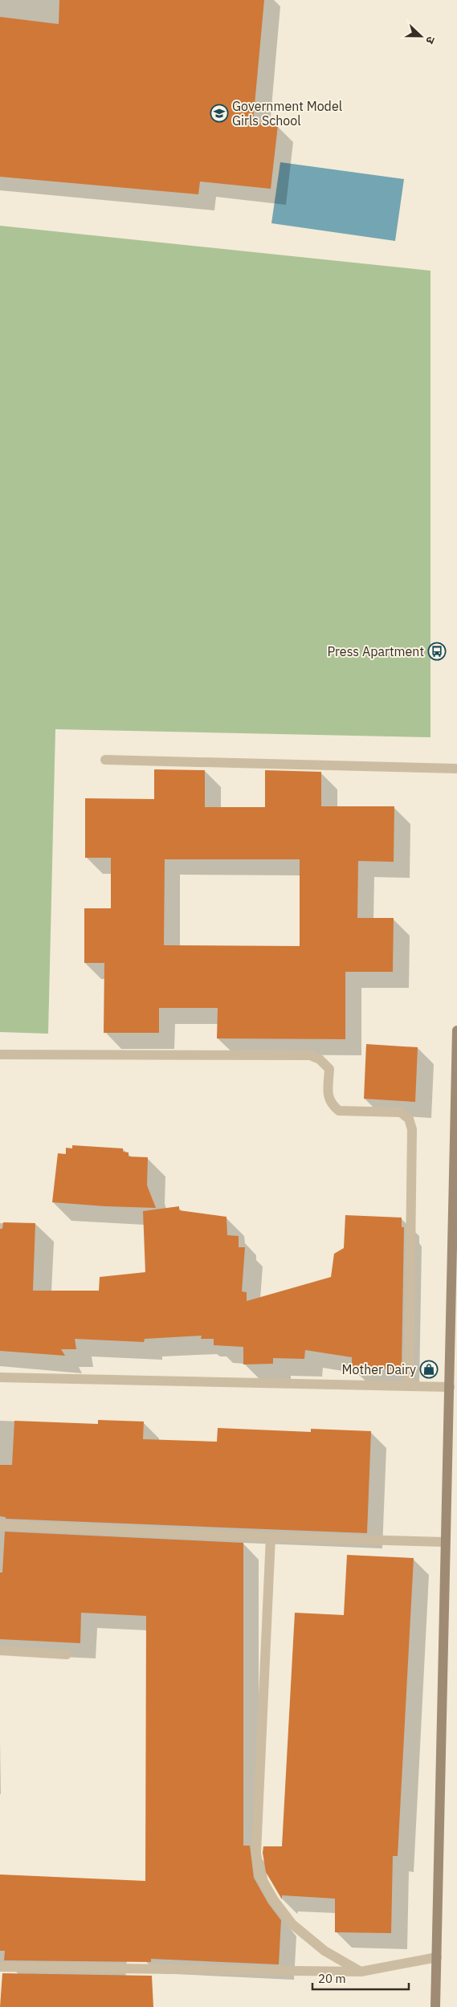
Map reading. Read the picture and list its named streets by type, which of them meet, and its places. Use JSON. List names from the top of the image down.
{
  "places": {
    "school or university": ["Government Model Girls School"],
    "bus stop": ["Press Apartment"],
    "shop": ["Mother Dairy"]
  },
  "scale_bar": "20 m",
  "north": "right"
}
